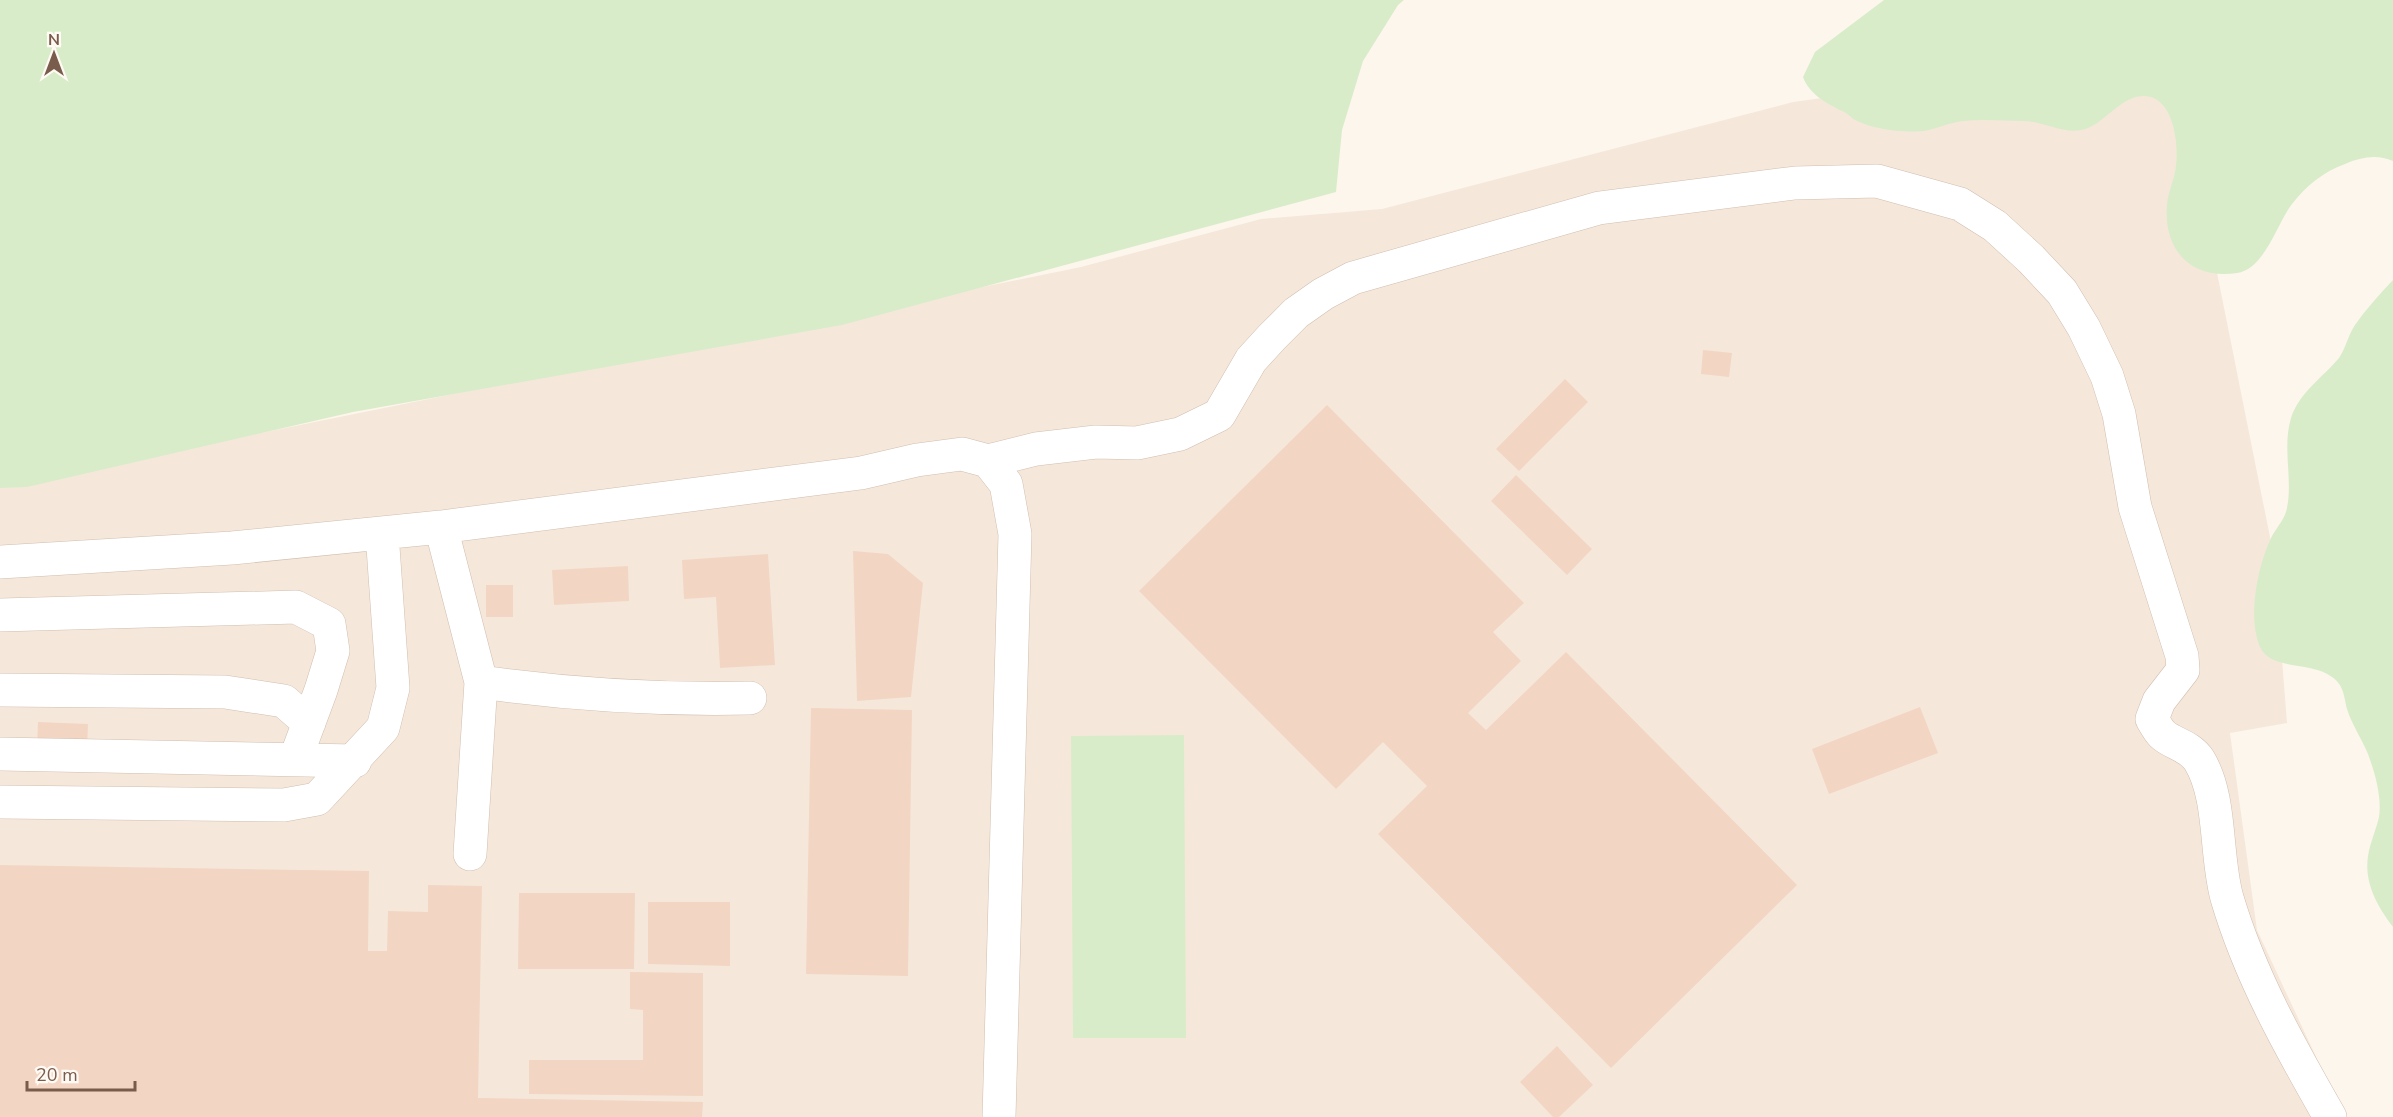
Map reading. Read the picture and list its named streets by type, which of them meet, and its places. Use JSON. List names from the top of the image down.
{
  "scale_bar": "20 m",
  "north": "top"
}
